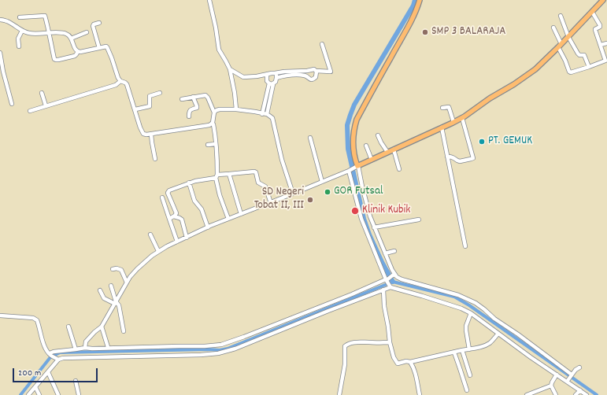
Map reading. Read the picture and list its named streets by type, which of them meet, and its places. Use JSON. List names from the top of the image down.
{
  "places": [
    "SMP 3 BALARAJA",
    "PT. GEMUK",
    "GOR Futsal",
    "SD Negeri Tobat II, III",
    "Klinik Kubik"
  ],
  "scale_bar": "200 m"
}
